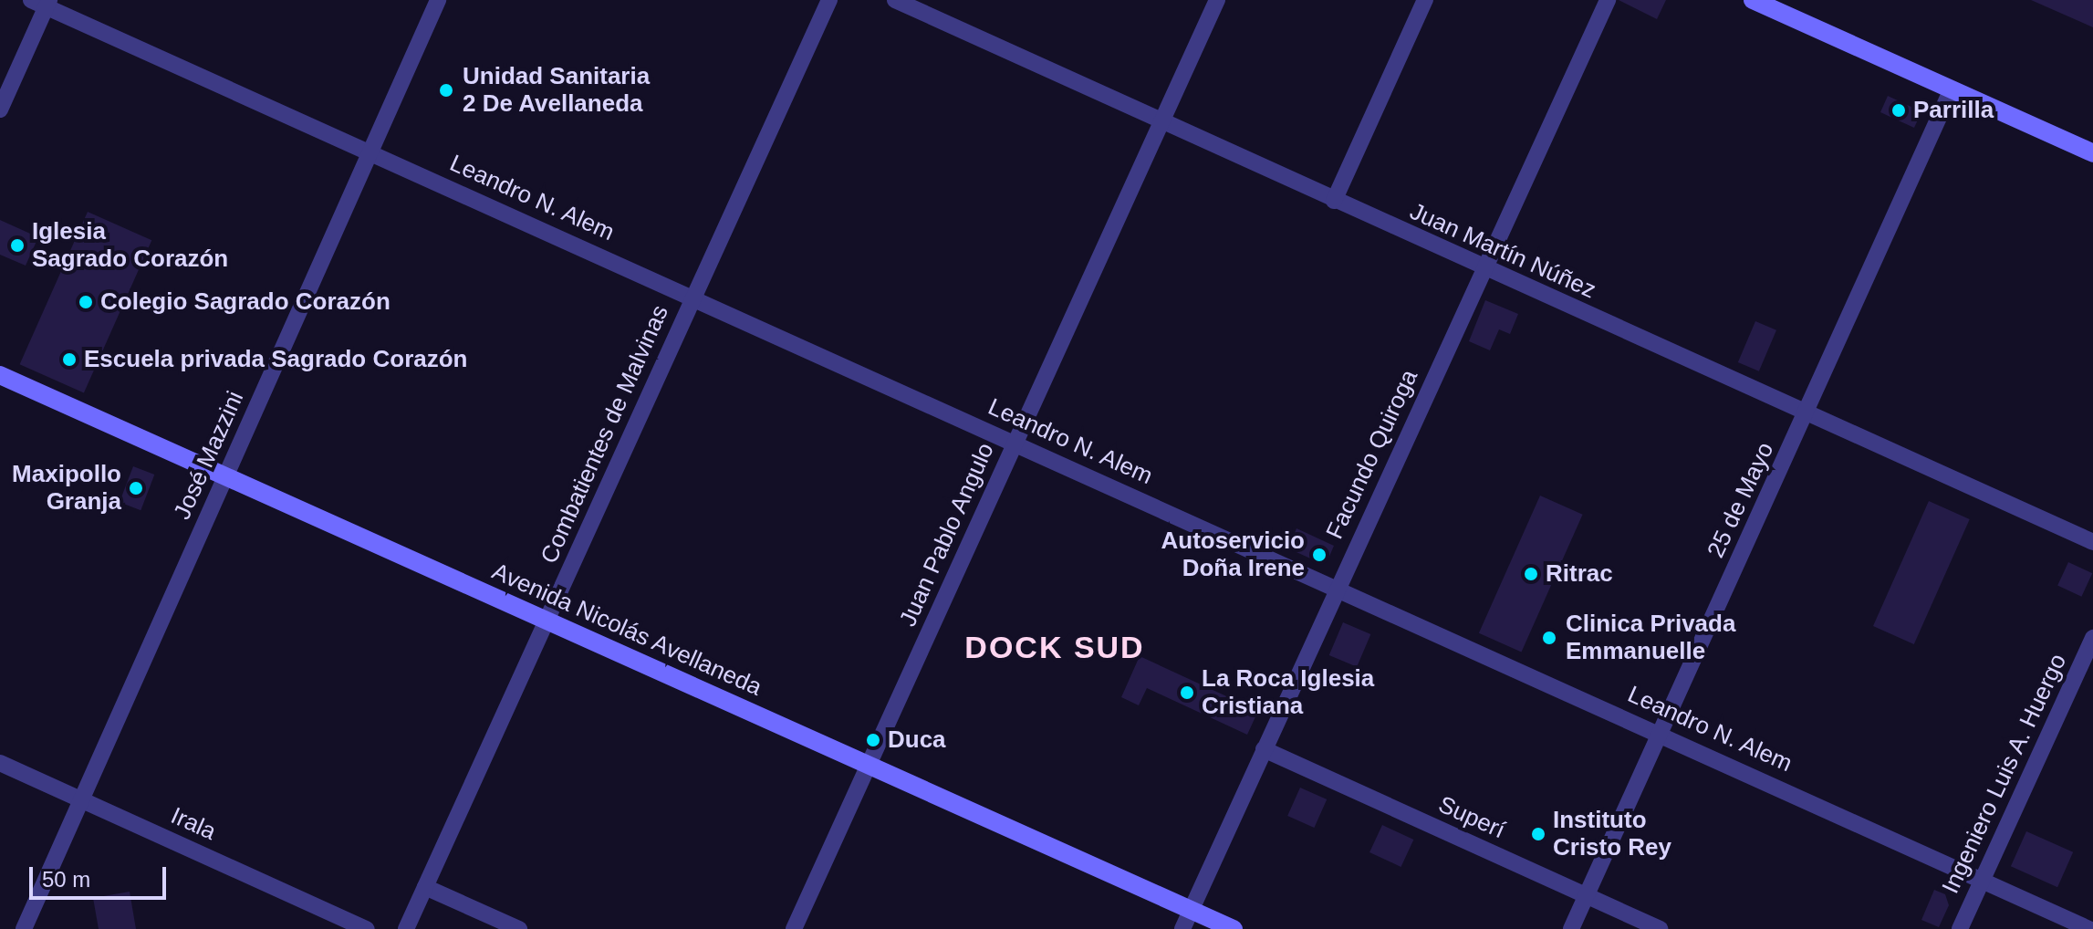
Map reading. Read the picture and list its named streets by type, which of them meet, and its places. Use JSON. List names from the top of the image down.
{
  "streets": {
    "main road": ["Avenida Nicolás Avellaneda"],
    "street": [
      "Leandro N. Alem",
      "Juan Martín Núñez",
      "Combatientes de Malvinas",
      "Facundo Quiroga",
      "José Mazzini",
      "25 de Mayo",
      "Juan Pablo Angulo",
      "Ingeniero Luis A. Huergo",
      "Superí",
      "Irala"
    ]
  },
  "crossings": [
    ["Leandro N. Alem", "Combatientes de Malvinas"],
    ["Leandro N. Alem", "Facundo Quiroga"],
    ["Leandro N. Alem", "José Mazzini"],
    ["Leandro N. Alem", "25 de Mayo"],
    ["Leandro N. Alem", "Juan Pablo Angulo"],
    ["Leandro N. Alem", "Ingeniero Luis A. Huergo"],
    ["Juan Martín Núñez", "Facundo Quiroga"],
    ["Juan Martín Núñez", "25 de Mayo"],
    ["Juan Martín Núñez", "Juan Pablo Angulo"],
    ["Combatientes de Malvinas", "Avenida Nicolás Avellaneda"],
    ["Facundo Quiroga", "Avenida Nicolás Avellaneda"],
    ["Facundo Quiroga", "Superí"],
    ["José Mazzini", "Avenida Nicolás Avellaneda"],
    ["José Mazzini", "Irala"],
    ["25 de Mayo", "Superí"],
    ["Juan Pablo Angulo", "Avenida Nicolás Avellaneda"]
  ],
  "districts": ["DOCK SUD"],
  "places": [
    "Unidad Sanitaria 2 De Avellaneda",
    "Parrilla",
    "Iglesia Sagrado Corazón",
    "Colegio Sagrado Corazón",
    "Escuela privada Sagrado Corazón",
    "Maxipollo Granja",
    "Autoservicio Doña Irene",
    "Ritrac",
    "Clinica Privada Emmanuelle",
    "La Roca Iglesia Cristiana",
    "Duca",
    "Instituto Cristo Rey"
  ],
  "scale_bar": "50 m"
}
